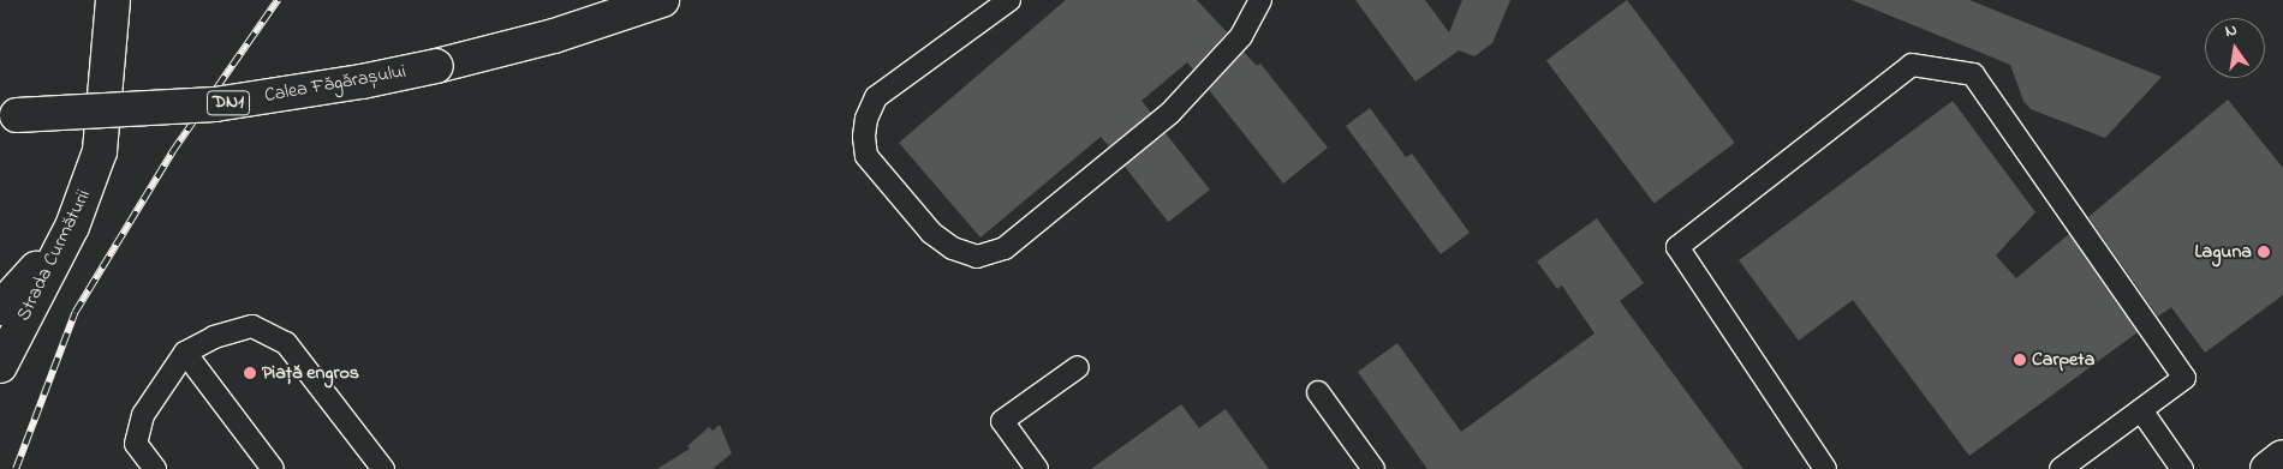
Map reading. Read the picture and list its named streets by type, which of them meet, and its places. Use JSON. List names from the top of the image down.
{
  "streets": {
    "main road": ["Calea Făgărașului", "DN1", "Strada Curmăturii"]
  },
  "places": ["Laguna", "Carpeta", "Piață engros"],
  "north": "top"
}
